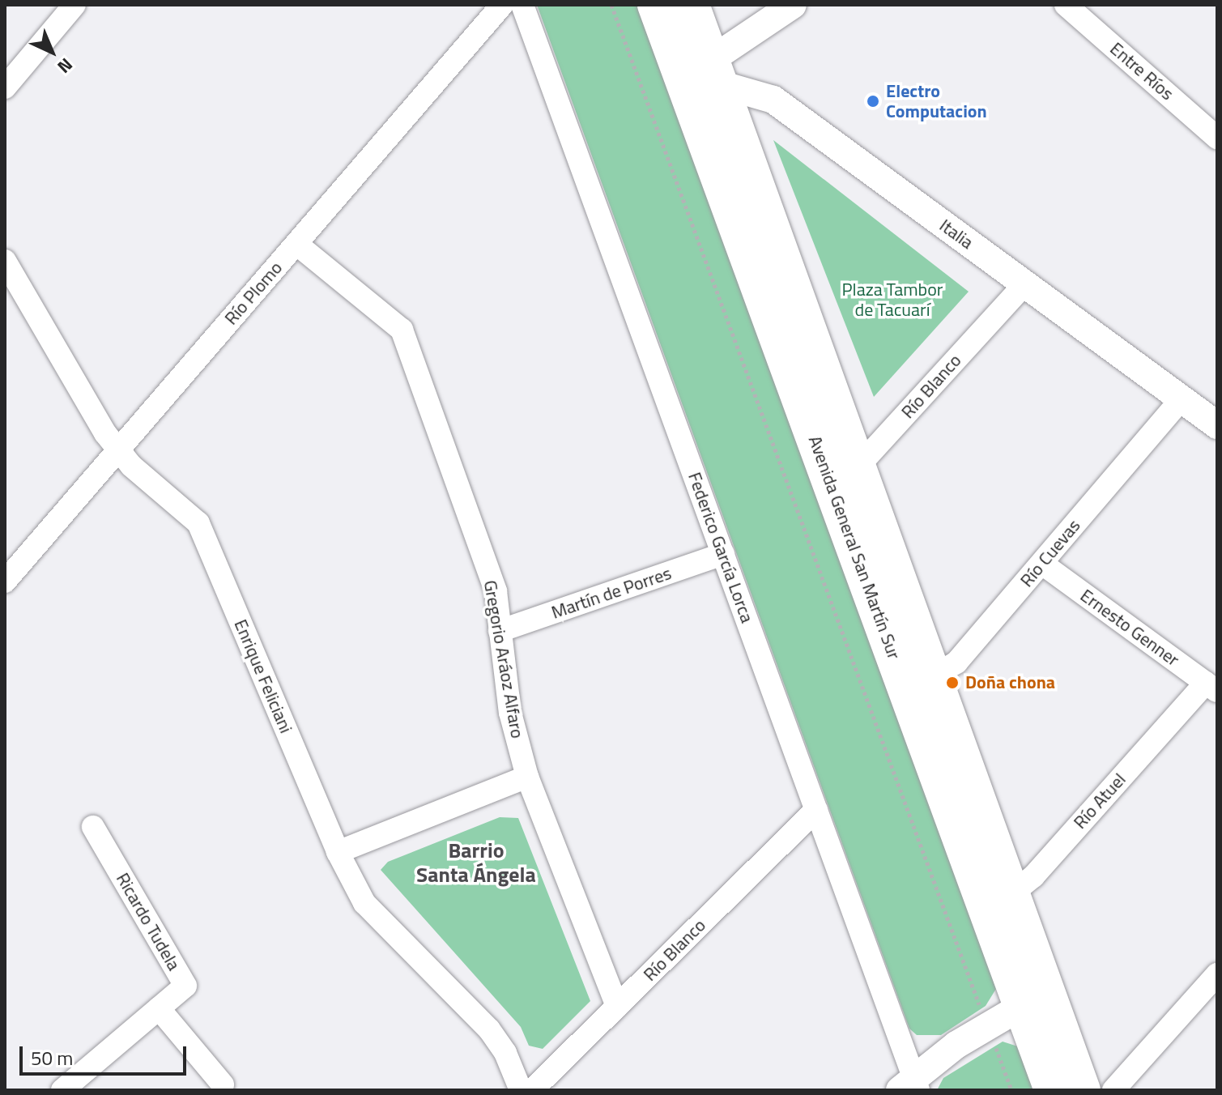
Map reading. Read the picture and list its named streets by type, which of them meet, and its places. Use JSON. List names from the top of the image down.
{
  "streets": {
    "main road": ["Avenida General San Martín Sur"],
    "street": [
      "Entre Ríos",
      "Italia",
      "Río Plomo",
      "Río Blanco",
      "Federico García Lorca",
      "Río Cuevas",
      "Martín de Porres",
      "Ernesto Genner",
      "Gregorio Aráoz Alfaro",
      "Enrique Feliciani",
      "Río Atuel",
      "Ricardo Tudela"
    ]
  },
  "crossings": [
    ["Italia", "Río Blanco"],
    ["Italia", "Avenida General San Martín Sur"],
    ["Italia", "Río Cuevas"],
    ["Río Plomo", "Gregorio Aráoz Alfaro"],
    ["Río Plomo", "Enrique Feliciani"],
    ["Río Blanco", "Federico García Lorca"],
    ["Río Blanco", "Avenida General San Martín Sur"],
    ["Río Blanco", "Gregorio Aráoz Alfaro"],
    ["Federico García Lorca", "Martín de Porres"],
    ["Avenida General San Martín Sur", "Río Cuevas"],
    ["Avenida General San Martín Sur", "Río Atuel"],
    ["Río Cuevas", "Ernesto Genner"],
    ["Martín de Porres", "Gregorio Aráoz Alfaro"],
    ["Ernesto Genner", "Río Atuel"]
  ],
  "districts": ["Barrio Santa Ángela"],
  "parks": ["Plaza Tambor de Tacuarí"],
  "places": ["Electro Computacion", "Doña chona"],
  "scale_bar": "50 m",
  "north": "bottom right"
}
